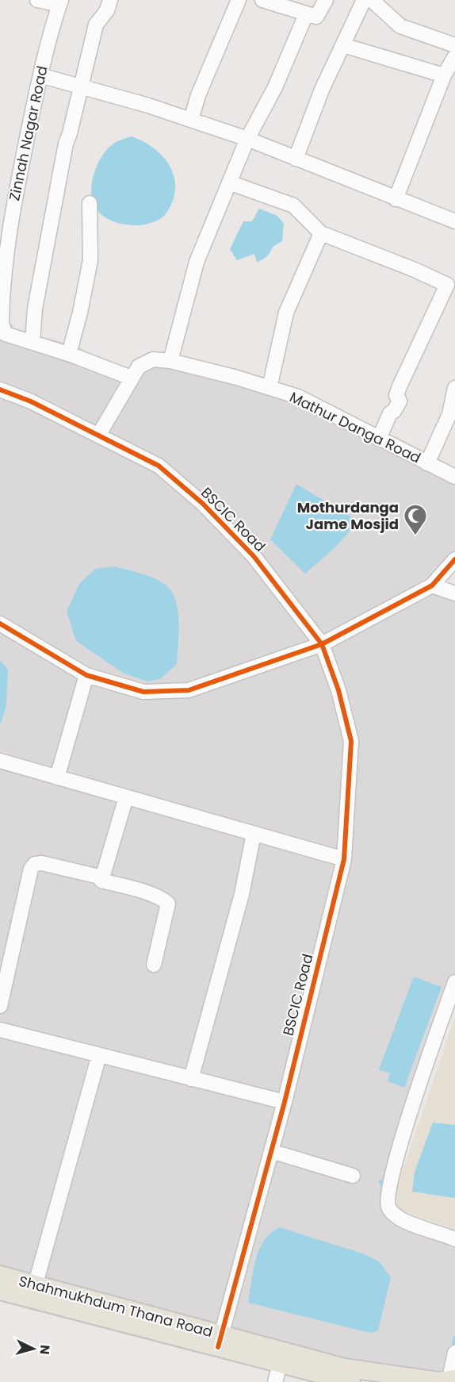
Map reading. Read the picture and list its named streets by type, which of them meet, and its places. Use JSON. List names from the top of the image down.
{
  "streets": {
    "main road": ["Shahmukhdum Thana Road"],
    "street": ["Zinnah Nagar Road", "Mathur Danga Road", "BSCIC Road"]
  },
  "crossings": [
    ["Zinnah Nagar Road", "Mathur Danga Road"],
    ["Mathur Danga Road", "BSCIC Road"],
    ["BSCIC Road", "Shahmukhdum Thana Road"]
  ],
  "places": {
    "mosque": ["Mothurdanga Jame Mosjid"]
  },
  "north": "right"
}
